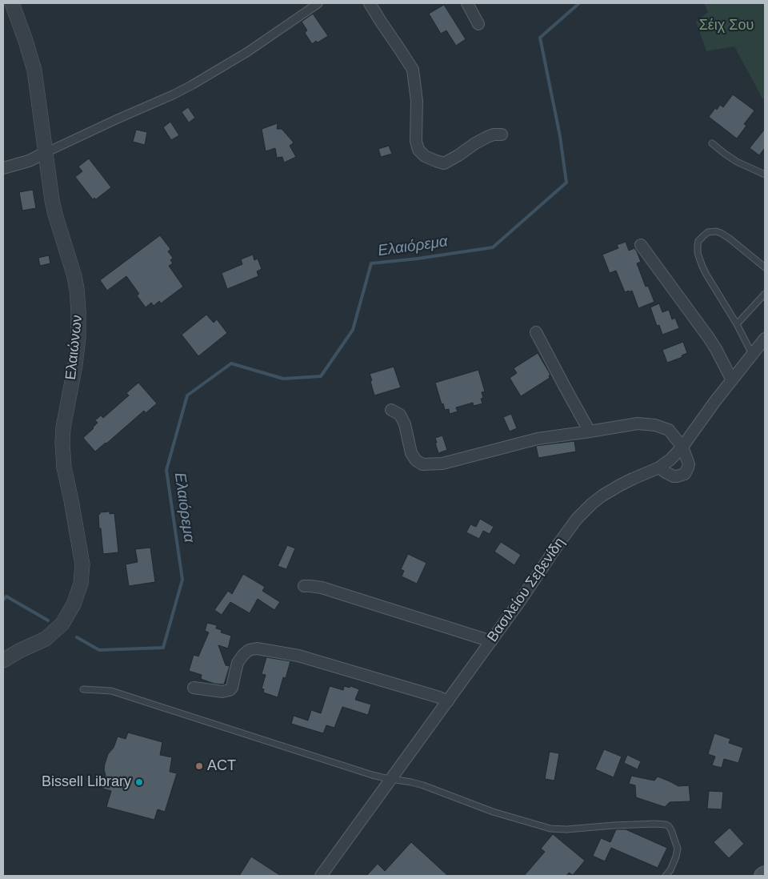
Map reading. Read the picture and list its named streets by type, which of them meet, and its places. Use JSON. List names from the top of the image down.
{
  "streets": {
    "street": ["Ελαιώνων", "Βασιλείου Σεβενίδη"]
  },
  "water": ["Ελαιόρεμα"],
  "parks": ["Σέιχ Σου"],
  "places": ["ACT", "Bissell Library"]
}
